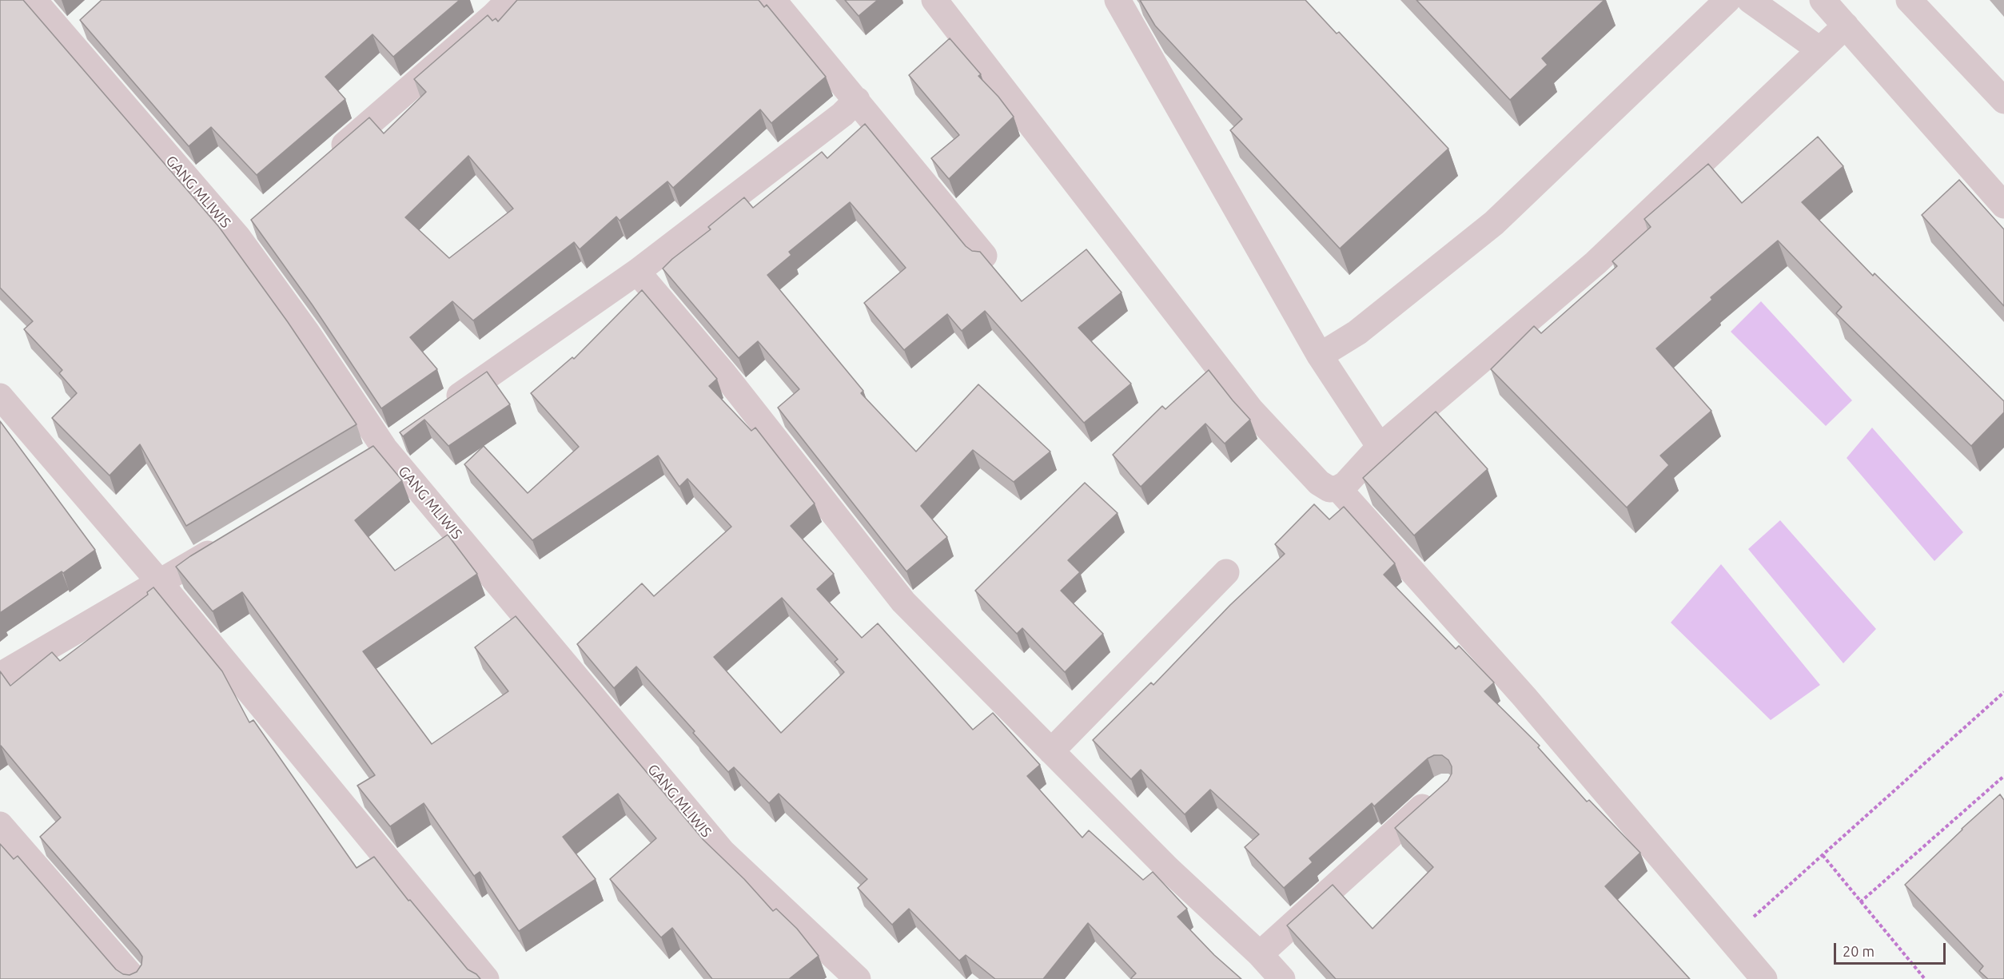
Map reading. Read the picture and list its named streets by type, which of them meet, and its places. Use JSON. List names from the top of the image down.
{
  "streets": {
    "street": ["GANG MLIWIS"]
  },
  "scale_bar": "20 m"
}
